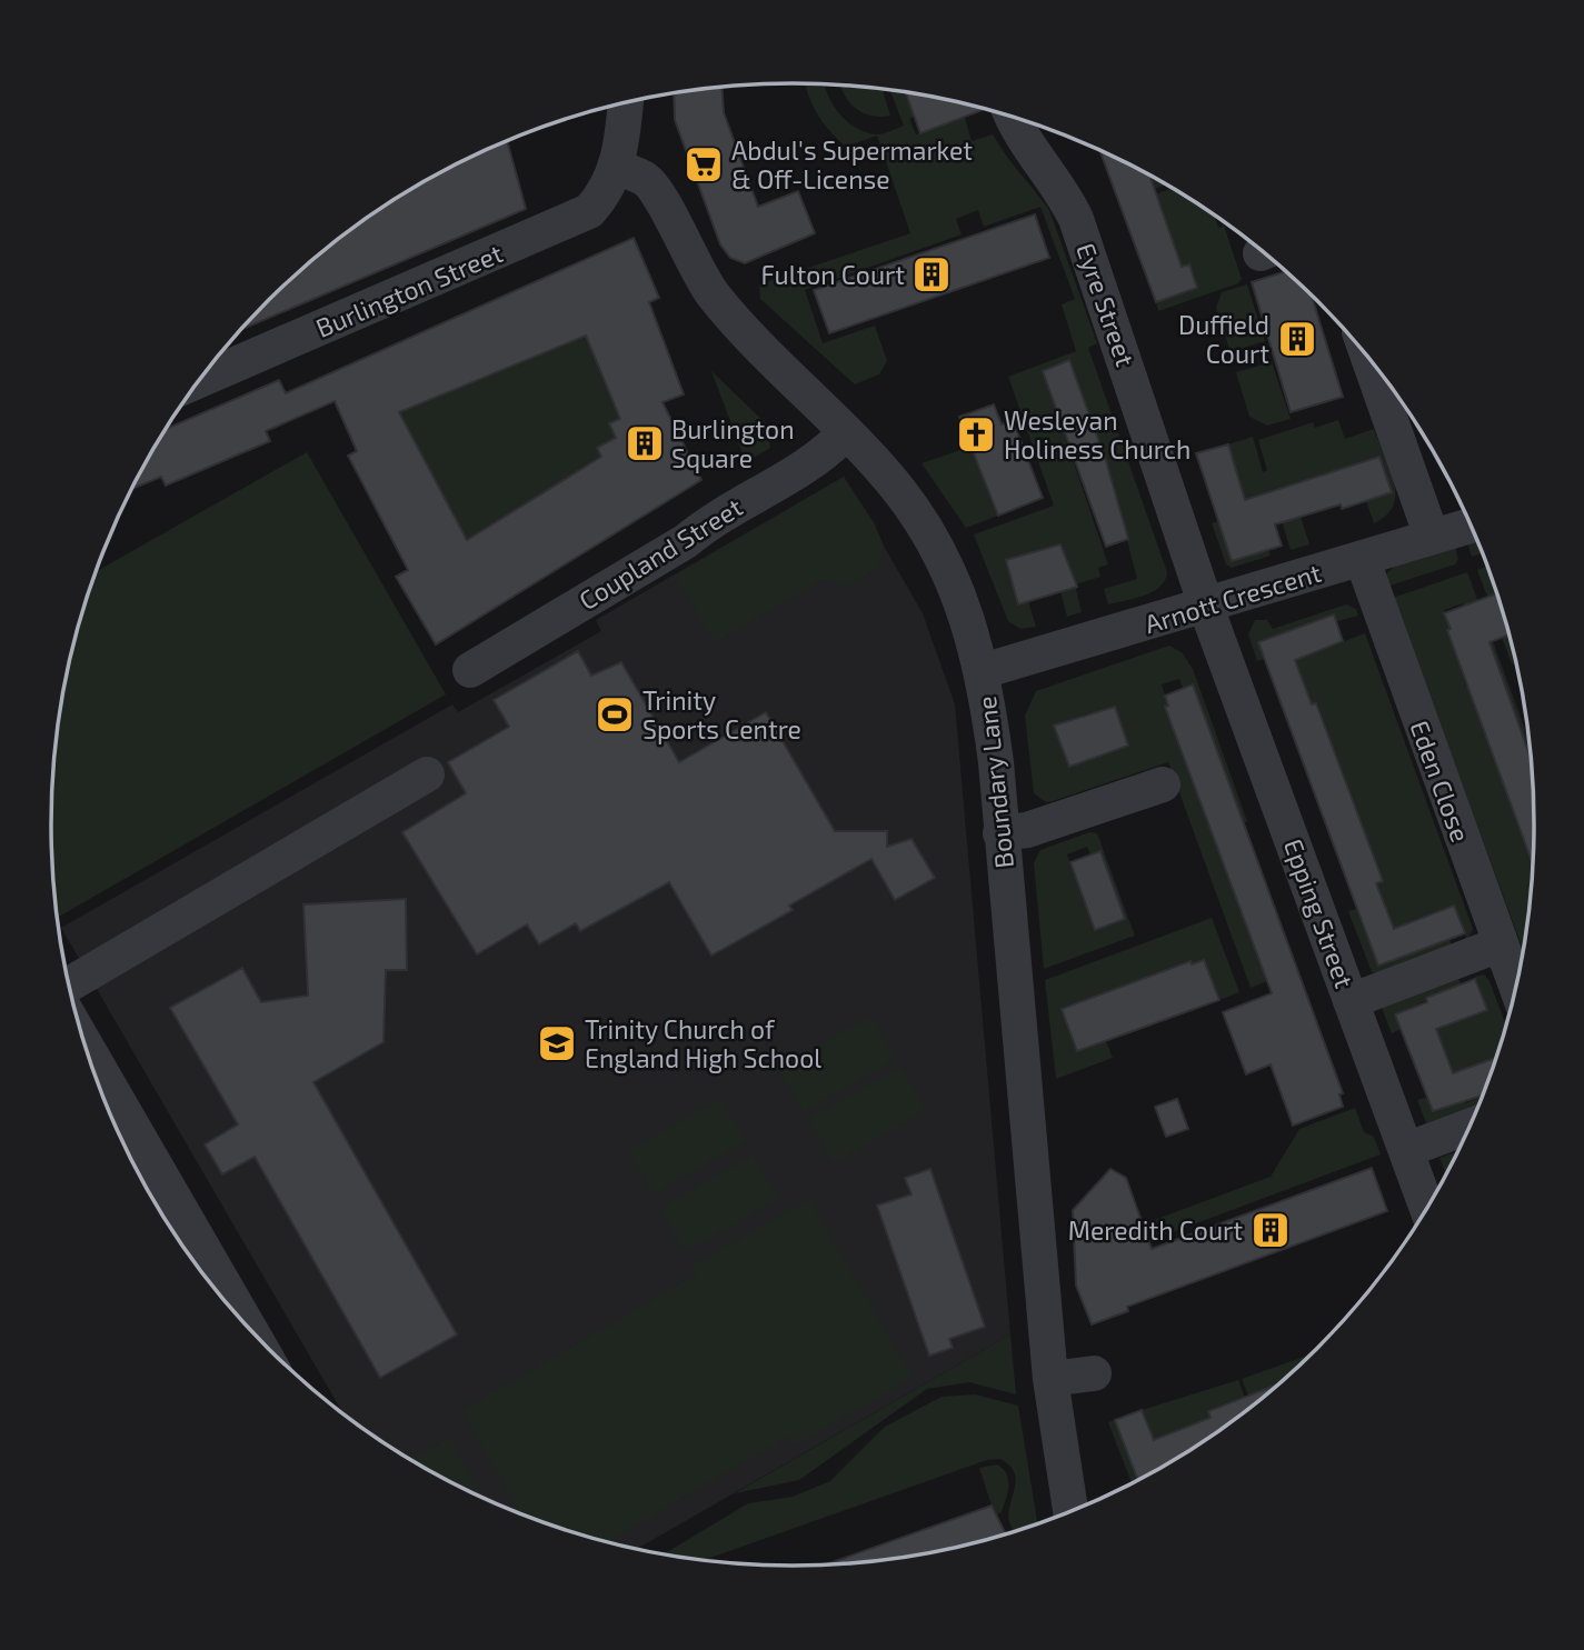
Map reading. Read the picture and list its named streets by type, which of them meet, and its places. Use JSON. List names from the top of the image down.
{
  "streets": {
    "street": [
      "Burlington Street",
      "Eyre Street",
      "Coupland Street",
      "Arnott Crescent",
      "Eden Close",
      "Boundary Lane",
      "Epping Street"
    ]
  },
  "crossings": [
    ["Burlington Street", "Boundary Lane"],
    ["Eyre Street", "Arnott Crescent"],
    ["Eyre Street", "Epping Street"],
    ["Coupland Street", "Boundary Lane"],
    ["Arnott Crescent", "Eden Close"],
    ["Arnott Crescent", "Boundary Lane"],
    ["Arnott Crescent", "Epping Street"]
  ],
  "places": {
    "supermarket": ["Abdul's Supermarket & Off-License"],
    "building": [
      "Fulton Court",
      "Duffield Court",
      "Burlington Square",
      "Meredith Court"
    ],
    "church": ["Wesleyan Holiness Church"],
    "sports": ["Trinity Sports Centre"],
    "school or university": ["Trinity Church of England High School"]
  }
}
